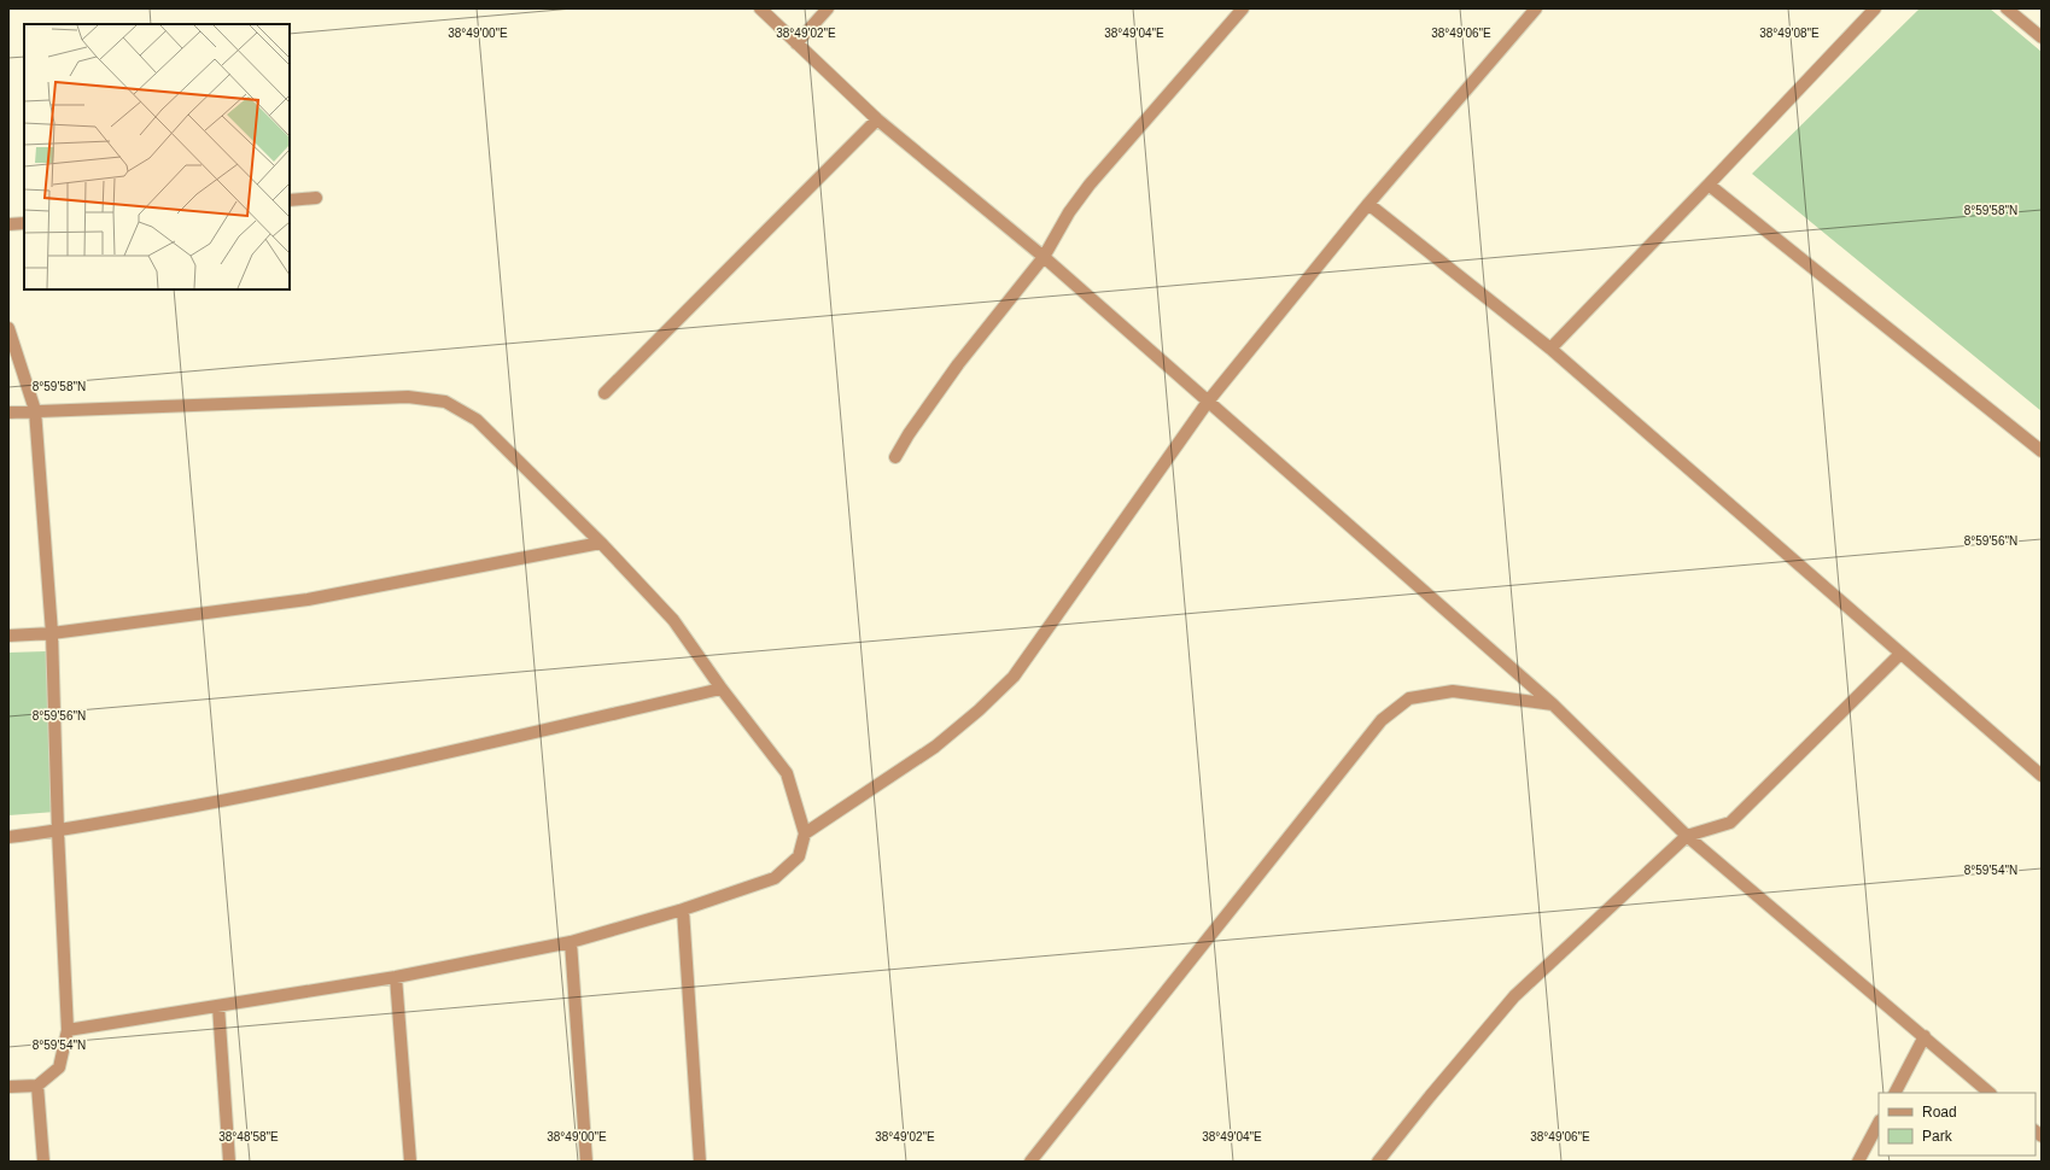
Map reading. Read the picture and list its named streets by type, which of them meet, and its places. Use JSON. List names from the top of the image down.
{
  "legend": ["Road", "Park"],
  "coordinates": [
    "38°49'00\"E",
    "38°49'02\"E",
    "38°49'04\"E",
    "38°49'06\"E",
    "38°49'08\"E",
    "8°59'58\"N",
    "8°59'56\"N",
    "8°59'54\"N",
    "38°48'58\"E"
  ]
}
